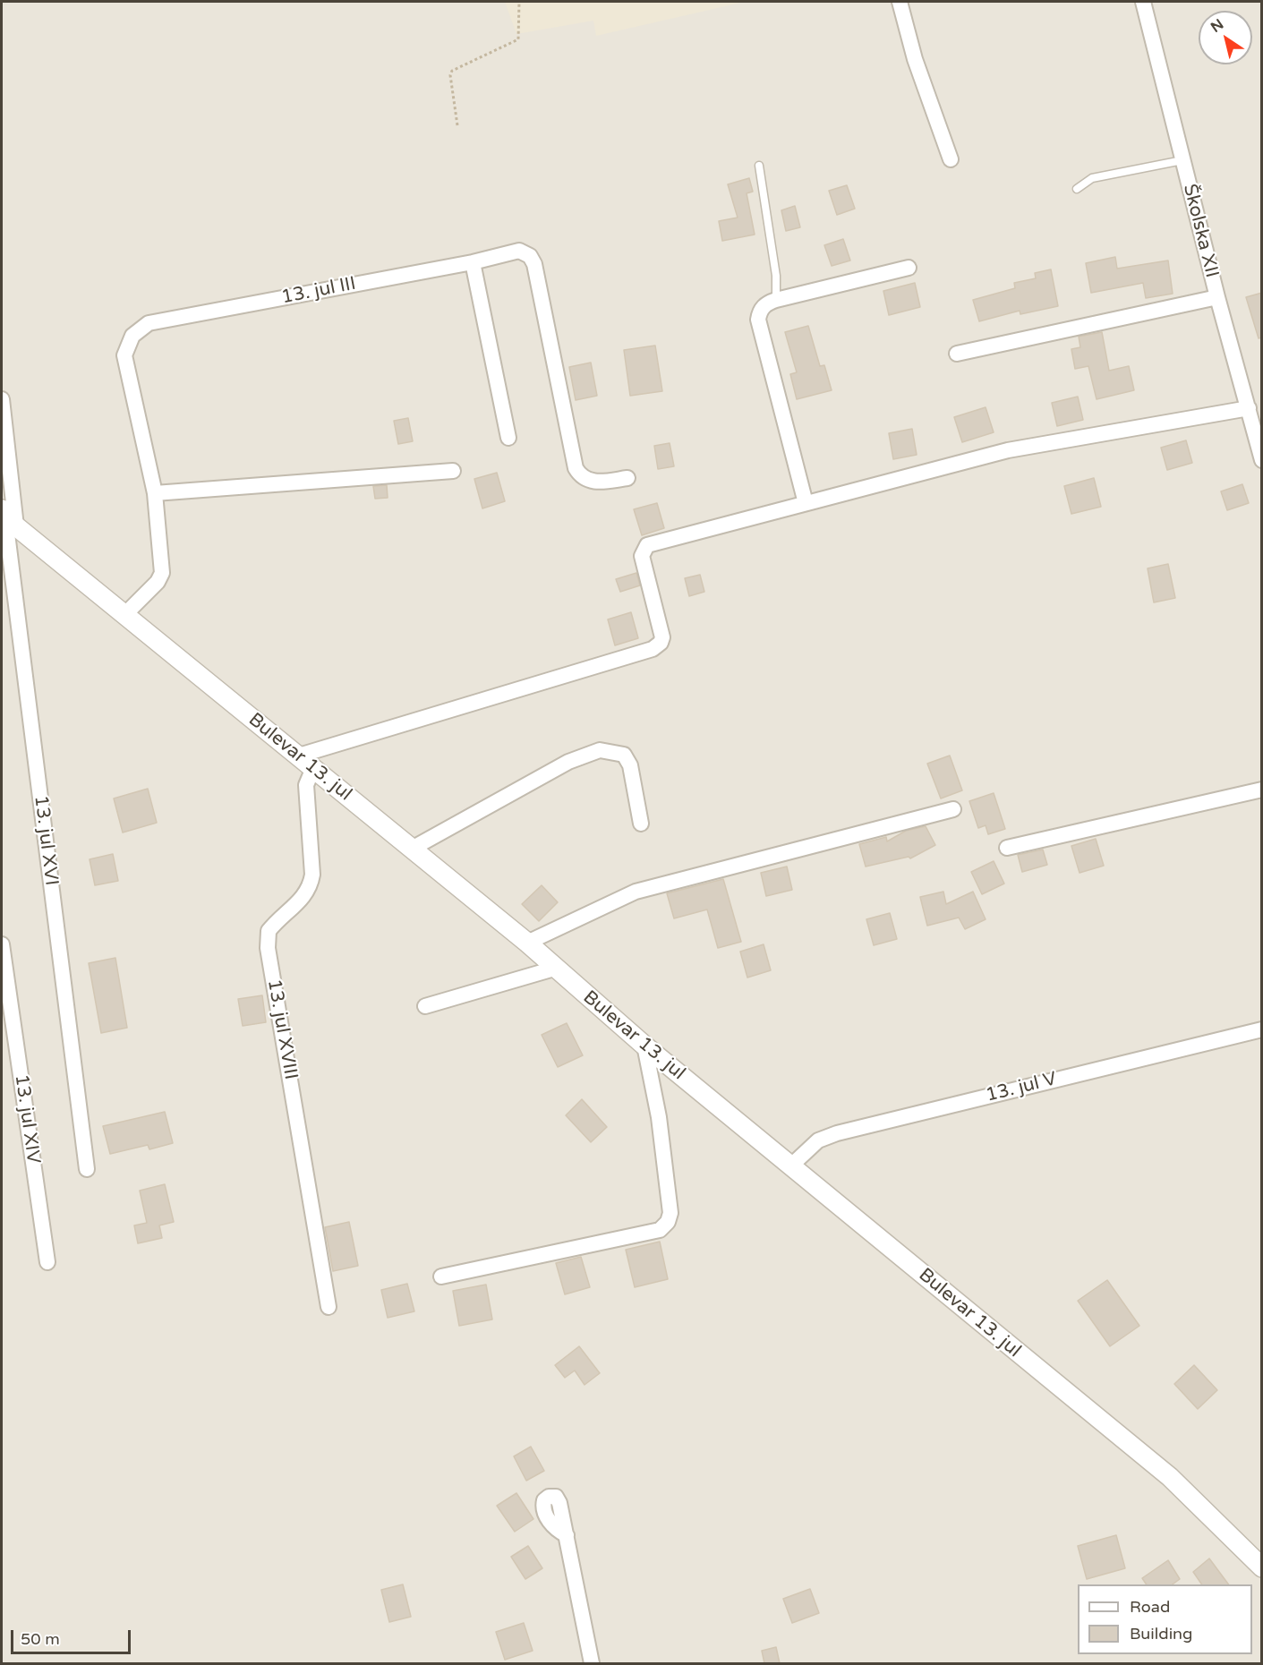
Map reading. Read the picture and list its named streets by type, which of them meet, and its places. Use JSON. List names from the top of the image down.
{
  "streets": {
    "street": [
      "Školska XII",
      "13. jul III",
      "Bulevar 13. jul",
      "13. jul XVI",
      "13. jul XVIII",
      "13. jul V",
      "13. jul XIV"
    ]
  },
  "crossings": [
    ["13. jul III", "Bulevar 13. jul"],
    ["Bulevar 13. jul", "13. jul XVI"],
    ["Bulevar 13. jul", "13. jul XVIII"],
    ["Bulevar 13. jul", "13. jul V"]
  ],
  "legend": ["Road", "Building"],
  "scale_bar": "50 m",
  "north": "top left"
}
